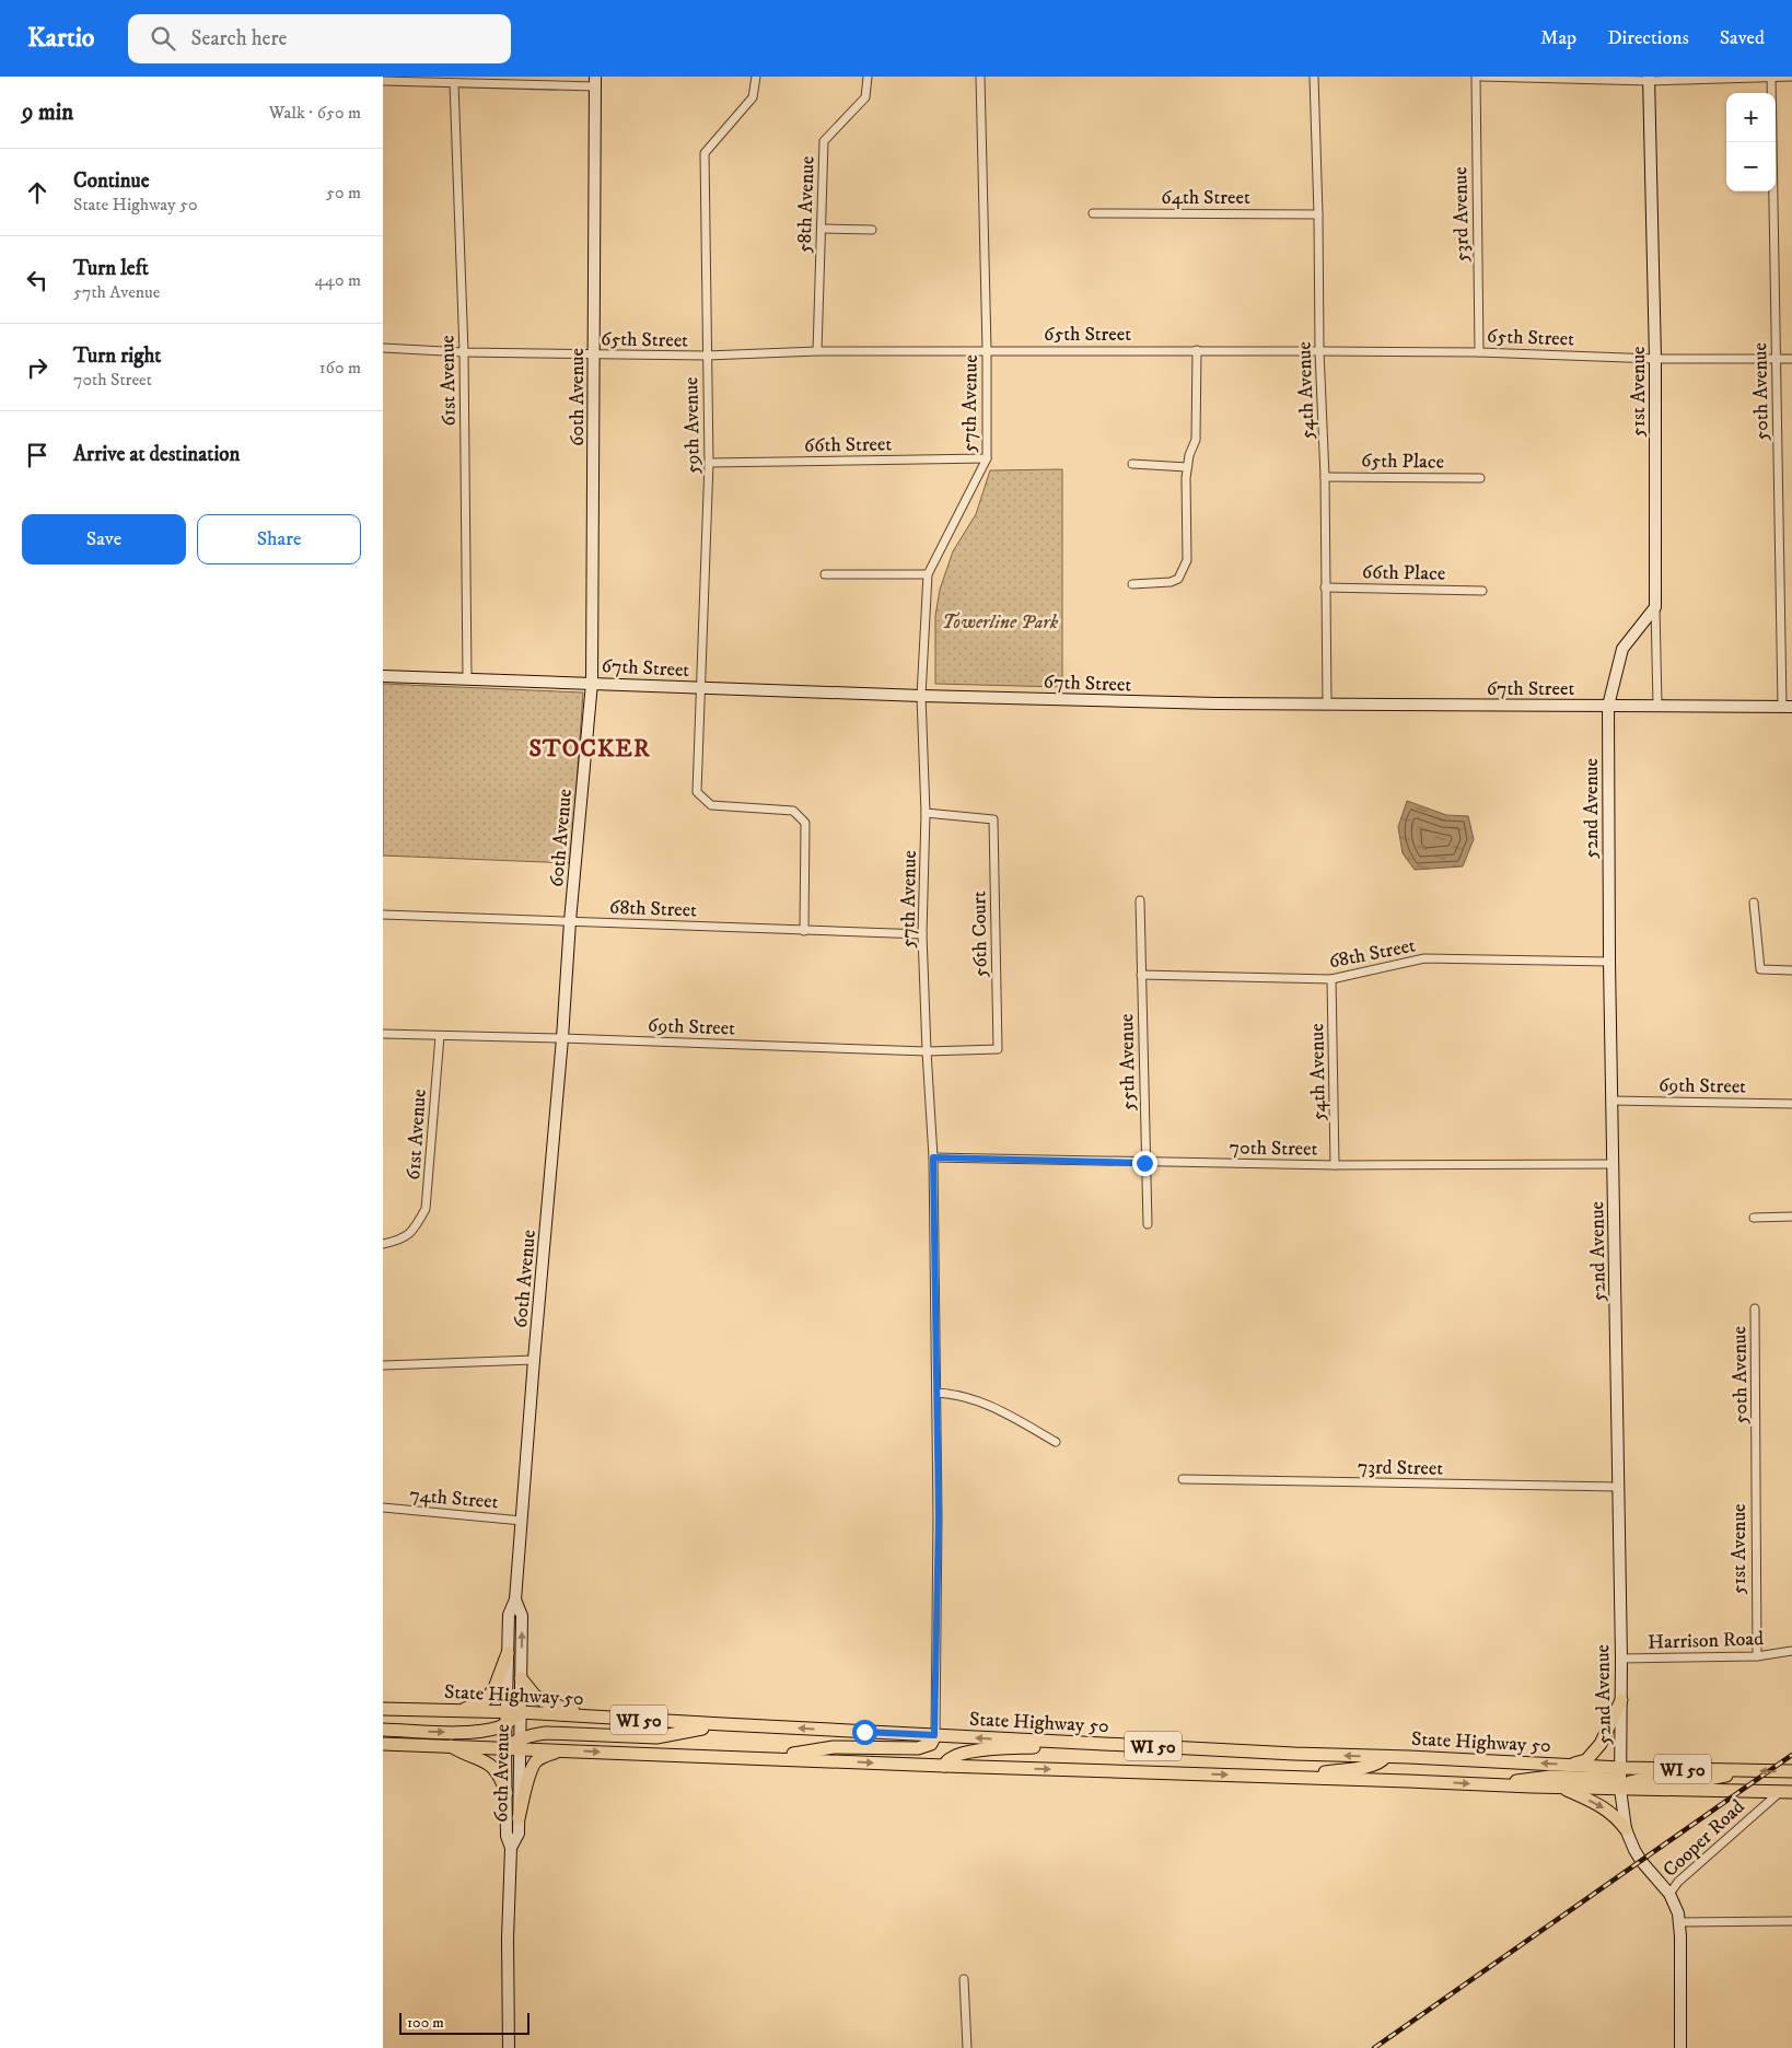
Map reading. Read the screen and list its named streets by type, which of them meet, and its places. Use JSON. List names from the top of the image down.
{
  "streets": {
    "main road": ["State Highway 50", "WI 50"],
    "street": [
      "64th Street",
      "58th Avenue",
      "53rd Avenue",
      "65th Street",
      "61st Avenue",
      "54th Avenue",
      "51st Avenue",
      "50th Avenue",
      "60th Avenue",
      "57th Avenue",
      "59th Avenue",
      "66th Street",
      "65th Place",
      "66th Place",
      "67th Street",
      "52nd Avenue",
      "68th Street",
      "56th Court",
      "69th Street",
      "55th Avenue",
      "70th Street",
      "73rd Street",
      "74th Street",
      "Harrison Road",
      "Cooper Road"
    ]
  },
  "crossings": [
    ["64th Street", "54th Avenue"],
    ["58th Avenue", "65th Street"],
    ["53rd Avenue", "65th Street"],
    ["65th Street", "61st Avenue"],
    ["65th Street", "54th Avenue"],
    ["65th Street", "51st Avenue"],
    ["65th Street", "50th Avenue"],
    ["65th Street", "60th Avenue"],
    ["65th Street", "57th Avenue"],
    ["65th Street", "59th Avenue"],
    ["61st Avenue", "67th Street"],
    ["61st Avenue", "69th Street"],
    ["54th Avenue", "65th Place"],
    ["54th Avenue", "66th Place"],
    ["54th Avenue", "67th Street"],
    ["54th Avenue", "68th Street"],
    ["54th Avenue", "70th Street"],
    ["51st Avenue", "50th Avenue"],
    ["51st Avenue", "67th Street"],
    ["51st Avenue", "52nd Avenue"],
    ["51st Avenue", "Harrison Road"],
    ["50th Avenue", "67th Street"],
    ["60th Avenue", "67th Street"],
    ["60th Avenue", "68th Street"],
    ["60th Avenue", "69th Street"],
    ["60th Avenue", "74th Street"],
    ["60th Avenue", "State Highway 50"],
    ["60th Avenue", "WI 50"],
    ["57th Avenue", "66th Street"],
    ["57th Avenue", "67th Street"],
    ["57th Avenue", "68th Street"],
    ["57th Avenue", "56th Court"],
    ["57th Avenue", "69th Street"],
    ["57th Avenue", "70th Street"],
    ["57th Avenue", "State Highway 50"],
    ["59th Avenue", "66th Street"],
    ["59th Avenue", "67th Street"],
    ["59th Avenue", "68th Street"],
    ["67th Street", "52nd Avenue"],
    ["52nd Avenue", "68th Street"],
    ["52nd Avenue", "69th Street"],
    ["52nd Avenue", "70th Street"],
    ["52nd Avenue", "73rd Street"],
    ["52nd Avenue", "Harrison Road"],
    ["52nd Avenue", "State Highway 50"],
    ["52nd Avenue", "WI 50"],
    ["52nd Avenue", "Cooper Road"],
    ["68th Street", "55th Avenue"],
    ["56th Court", "69th Street"],
    ["55th Avenue", "70th Street"],
    ["WI 50", "Cooper Road"]
  ],
  "districts": ["STOCKER"],
  "parks": ["Towerline Park"],
  "scale_bar": "100 m",
  "page": {
    "header": "Kartio",
    "search": "Search here",
    "nav": ["Map", "Directions", "Saved"],
    "heading": ["9 min", "Walk · 650 m"],
    "map_buttons": ["+", "−"],
    "list": [
      ["Continue", "State Highway 50", "50 m"],
      ["Turn left", "57th Avenue", "440 m"],
      ["Turn right", "70th Street", "160 m"],
      "Arrive at destination"
    ],
    "buttons": ["Save", "Share"],
    "scale": "100 m"
  }
}
